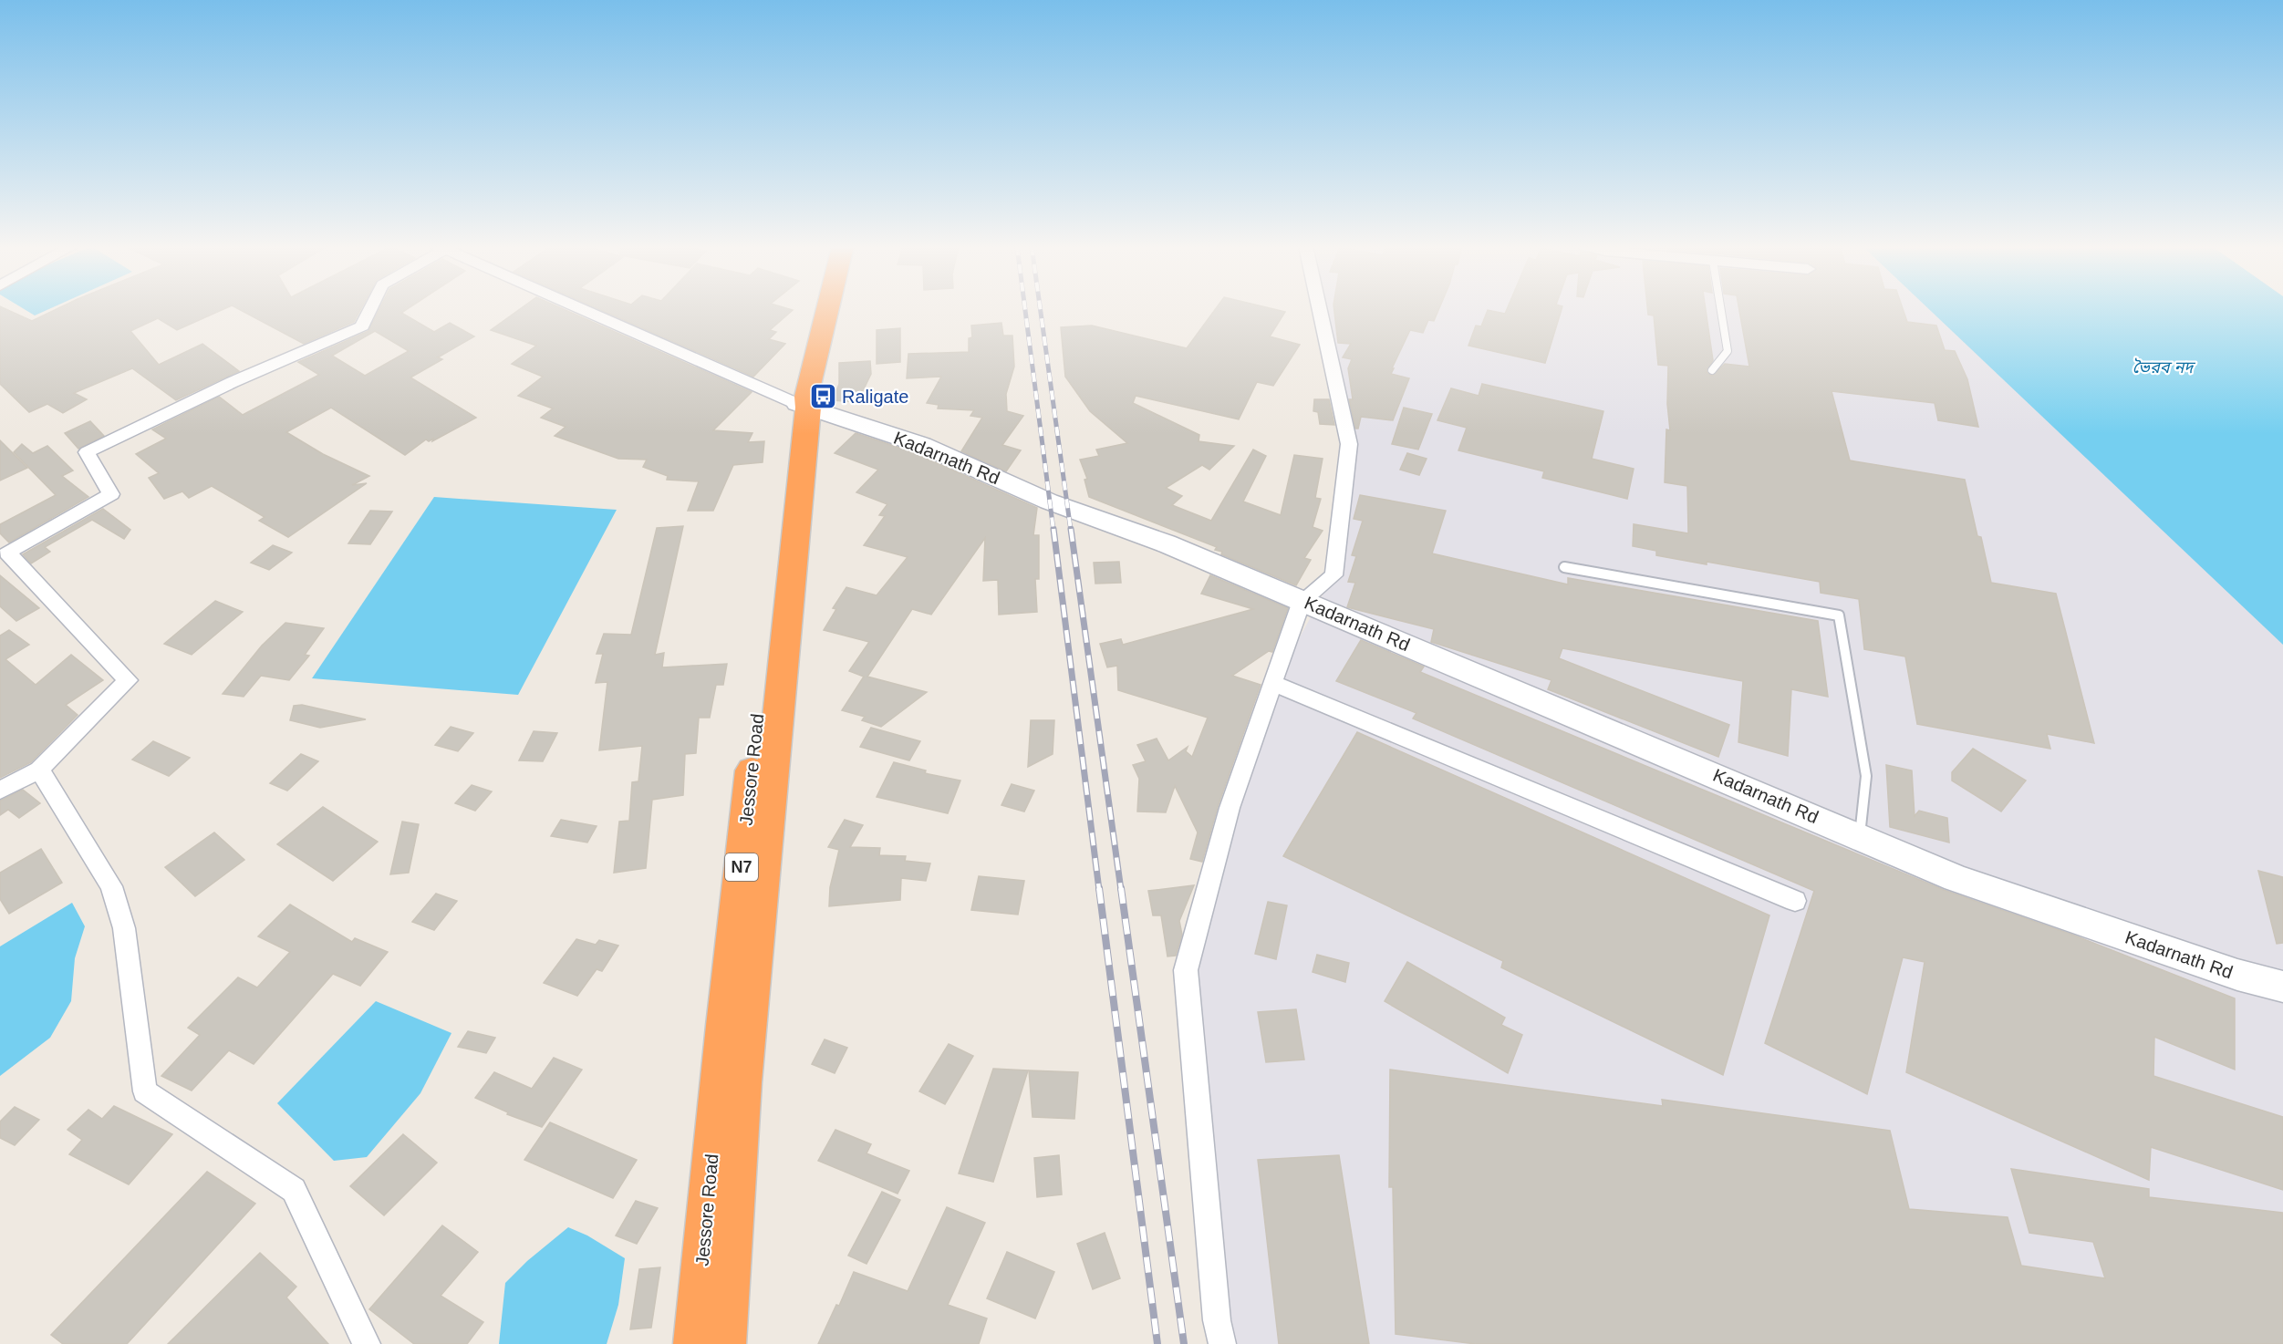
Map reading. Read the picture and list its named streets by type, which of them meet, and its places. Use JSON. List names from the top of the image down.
{
  "streets": {
    "highway": ["Jessore Road", "N7"],
    "main road": ["Kadarnath Rd"]
  },
  "crossings": [
    ["Kadarnath Rd", "Jessore Road"]
  ],
  "water": ["ভৈরব নদ"],
  "places": {
    "bus stop": ["Raligate"]
  }
}
